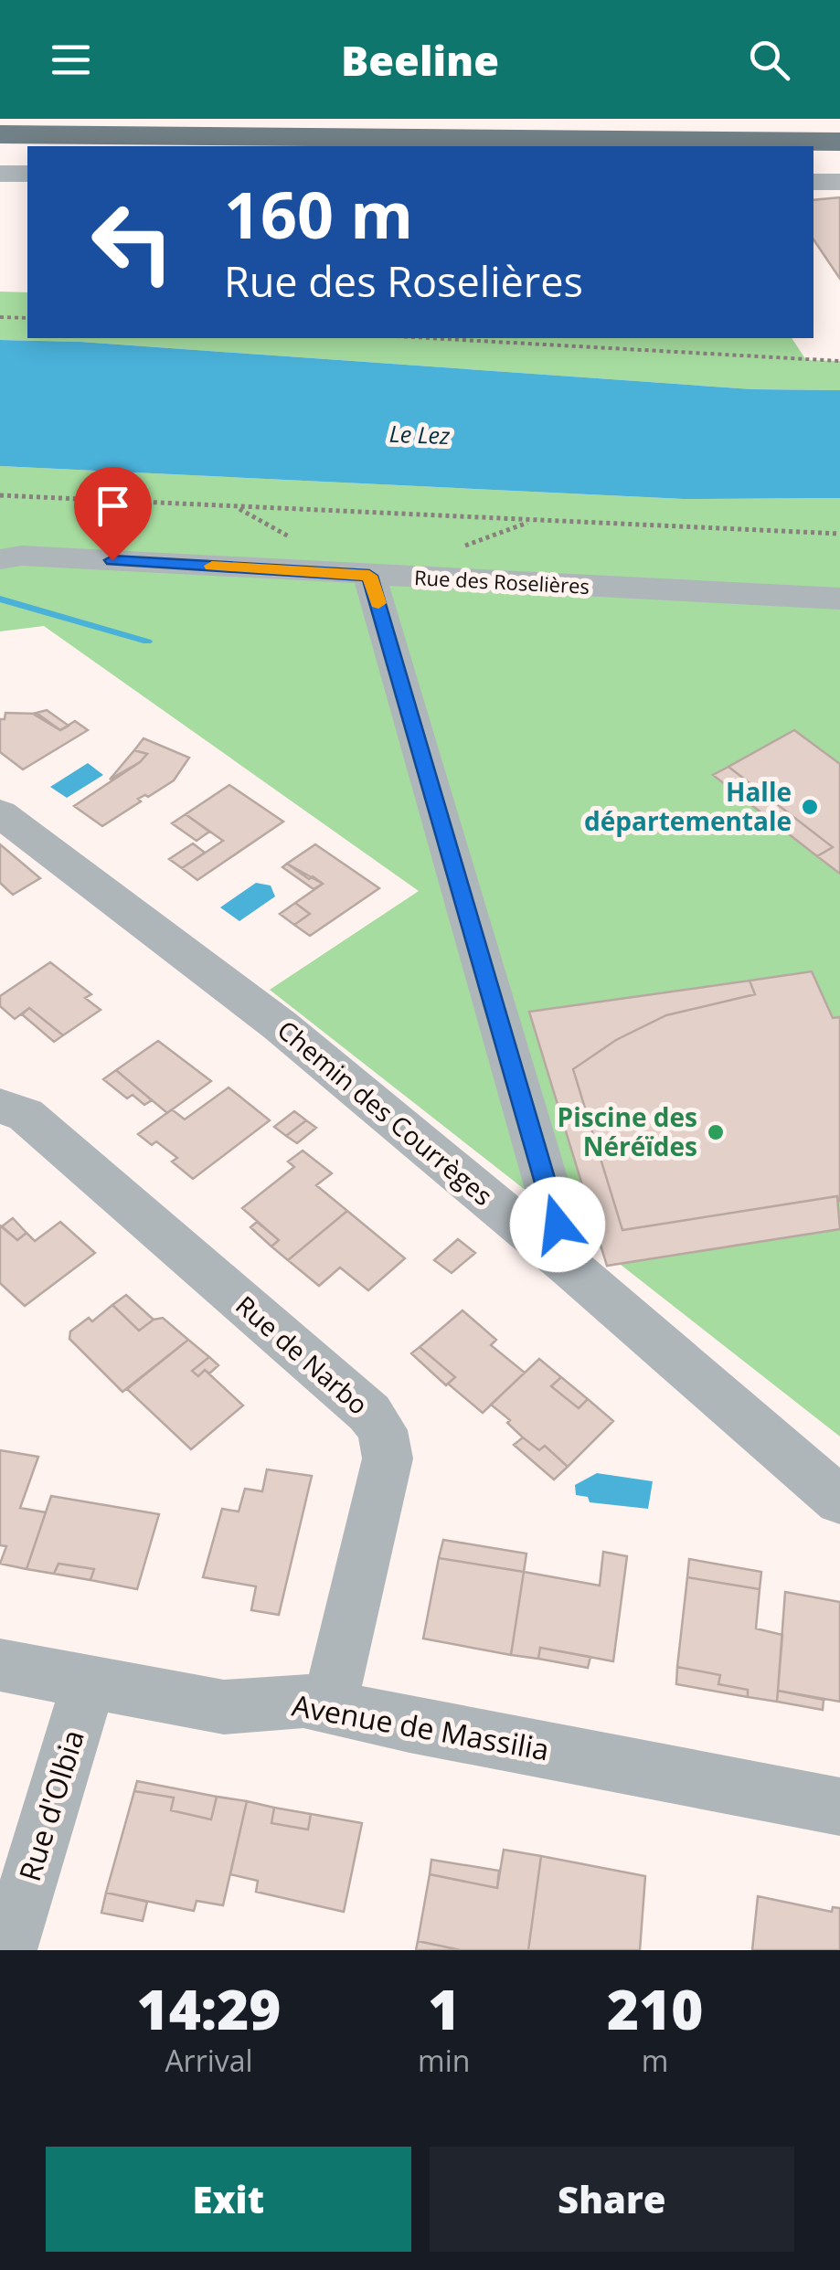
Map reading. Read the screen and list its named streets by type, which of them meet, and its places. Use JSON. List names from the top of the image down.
{
  "streets": {
    "street": [
      "Rue des Roselières",
      "Chemin des Courrèges",
      "Rue de Narbo",
      "Avenue de Massilia",
      "Rue d'Olbia"
    ]
  },
  "crossings": [
    ["Rue de Narbo", "Avenue de Massilia"],
    ["Avenue de Massilia", "Rue d'Olbia"]
  ],
  "water": ["Le Lez"],
  "places": ["Halle départementale", "Piscine des Néréïdes"],
  "page": {
    "header": "Beeline",
    "turn": ["160 m", "Rue des Roselières"],
    "eta": [
      "14:29",
      "Arrival",
      "1",
      "min",
      "210",
      "m"
    ],
    "buttons": ["Exit", "Share"]
  }
}
